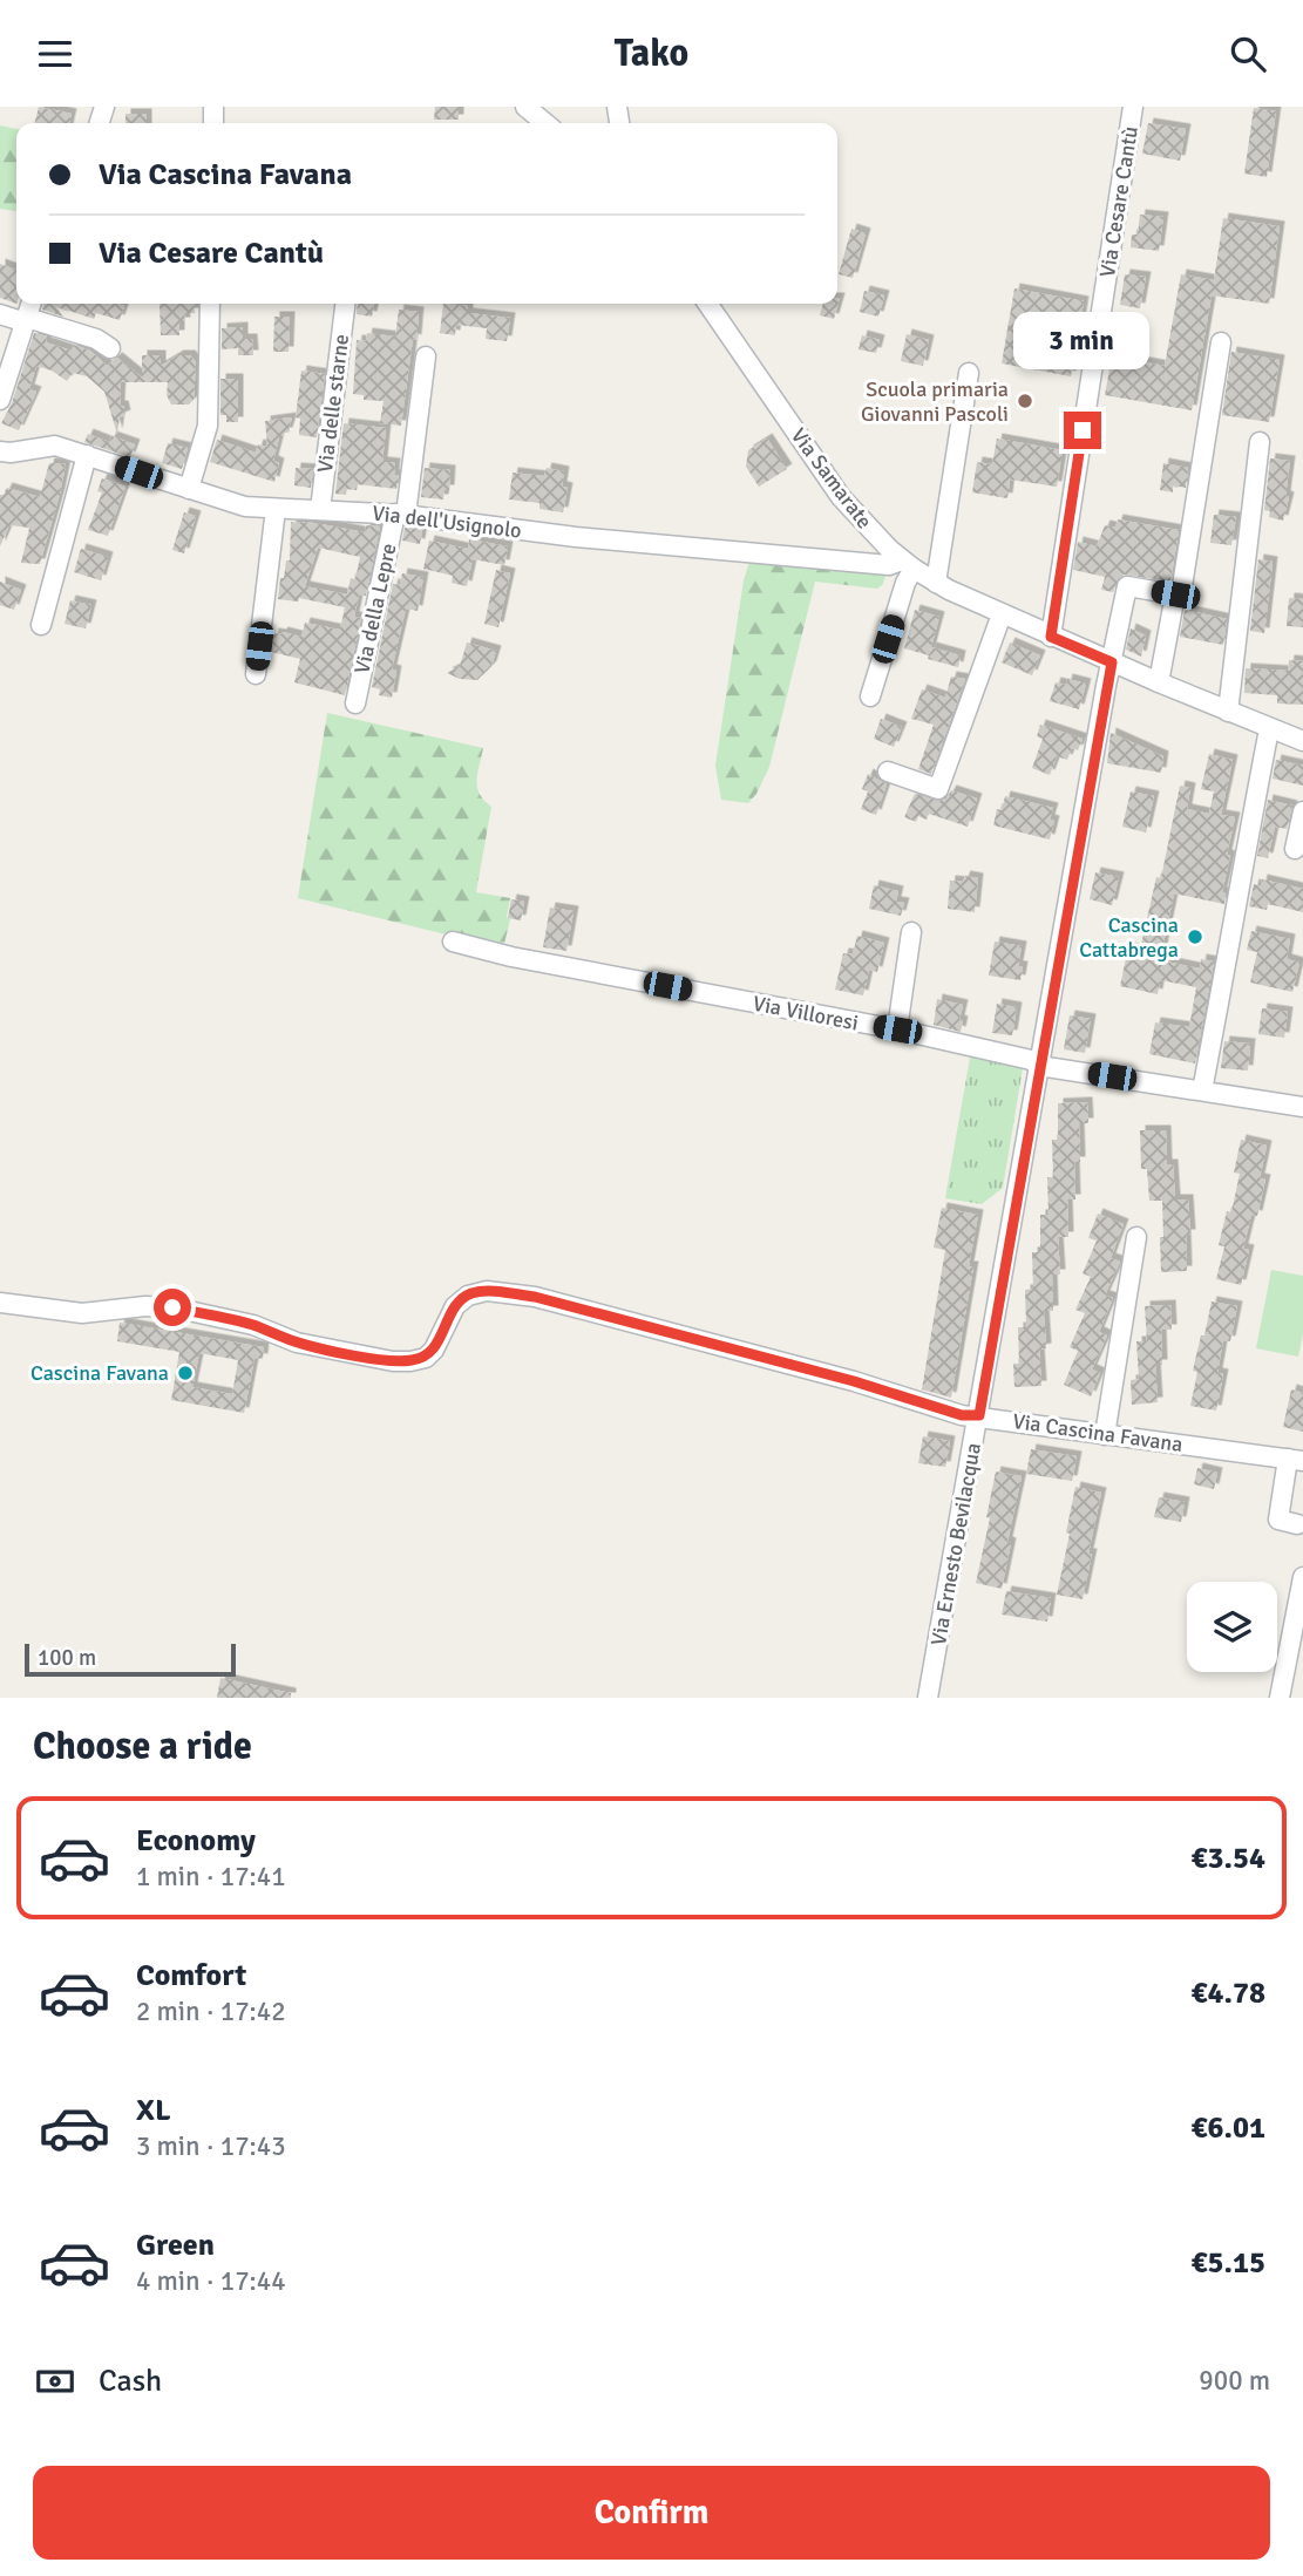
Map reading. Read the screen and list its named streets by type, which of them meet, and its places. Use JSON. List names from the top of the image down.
{
  "streets": {
    "street": [
      "Via Cesare Cantù",
      "Via delle starne",
      "Via Samarate",
      "Via dell'Usignolo",
      "Via della Lepre",
      "Via Villoresi",
      "Via Cascina Favana",
      "Via Ernesto Bevilacqua"
    ]
  },
  "crossings": [
    ["Via Cesare Cantù", "Via Samarate"],
    ["Via delle starne", "Via dell'Usignolo"],
    ["Via Samarate", "Via dell'Usignolo"],
    ["Via Samarate", "Via Ernesto Bevilacqua"],
    ["Via dell'Usignolo", "Via della Lepre"],
    ["Via Villoresi", "Via Ernesto Bevilacqua"],
    ["Via Cascina Favana", "Via Ernesto Bevilacqua"]
  ],
  "places": ["Scuola primaria Giovanni Pascoli", "Cascina Cattabrega", "Cascina Favana"],
  "scale_bar": "100 m",
  "page": {
    "header": "Tako",
    "banner": ["Via Cascina Favana", "Via Cesare Cantù"],
    "bubble": "3 min",
    "scale": "100 m",
    "heading": "Choose a ride",
    "list": [
      {
        "name": "Economy",
        "note": "1 min · 17:41",
        "value": "€3.54"
      },
      {
        "name": "Comfort",
        "note": "2 min · 17:42",
        "value": "€4.78"
      },
      {
        "name": "XL",
        "note": "3 min · 17:43",
        "value": "€6.01"
      },
      {
        "name": "Green",
        "note": "4 min · 17:44",
        "value": "€5.15"
      }
    ],
    "pay": ["Cash", "900 m"],
    "buttons": "Confirm"
  }
}
